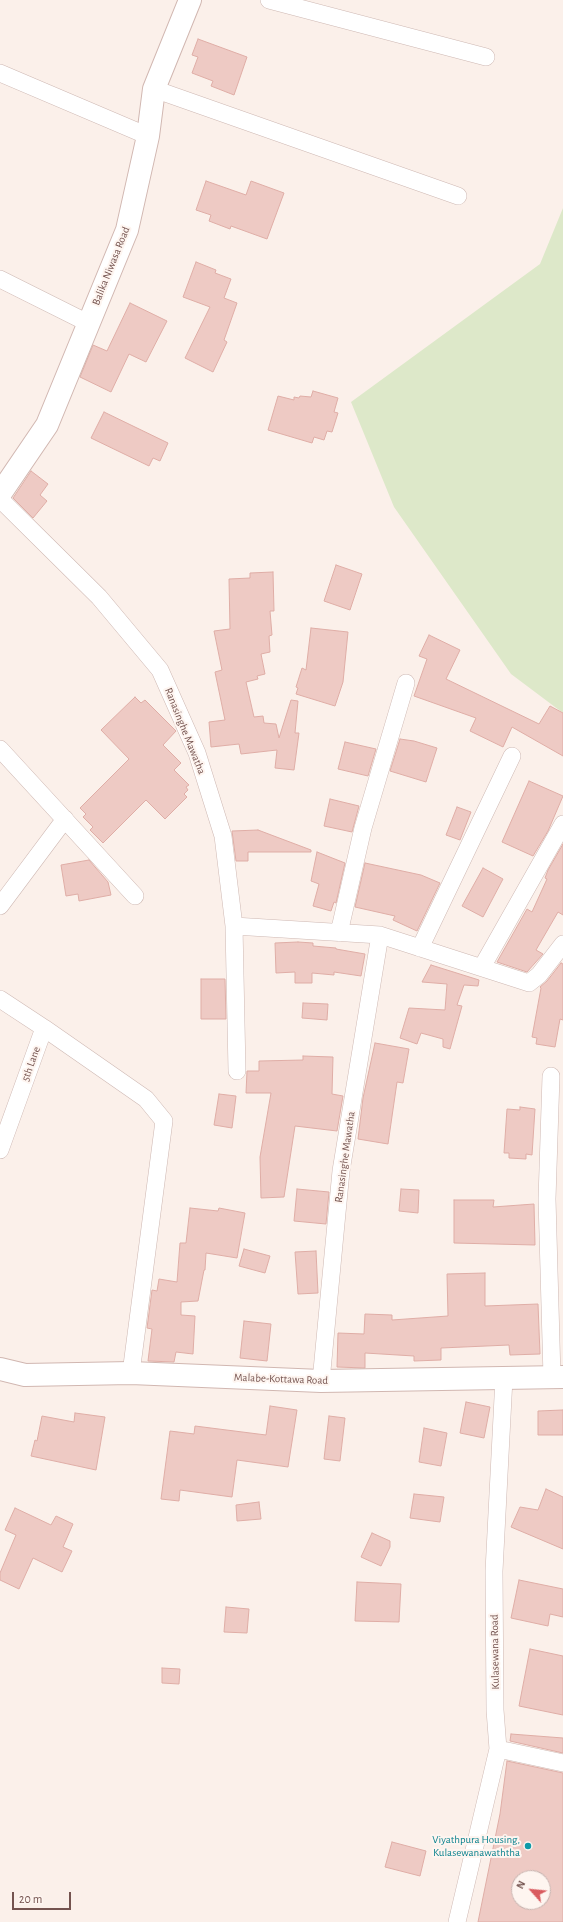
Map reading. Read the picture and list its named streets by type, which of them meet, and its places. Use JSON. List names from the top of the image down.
{
  "streets": {
    "main road": ["Balika Niwasa Road", "Malabe-Kottawa Road"],
    "street": ["Ranasinghe Mawatha", "5th Lane", "Kulasewana Road"]
  },
  "crossings": [
    ["Ranasinghe Mawatha", "Malabe-Kottawa Road"],
    ["Malabe-Kottawa Road", "Kulasewana Road"]
  ],
  "places": ["Viyathpura Housing, Kulasewanawaththa"],
  "scale_bar": "20 m",
  "north": "top left"
}
